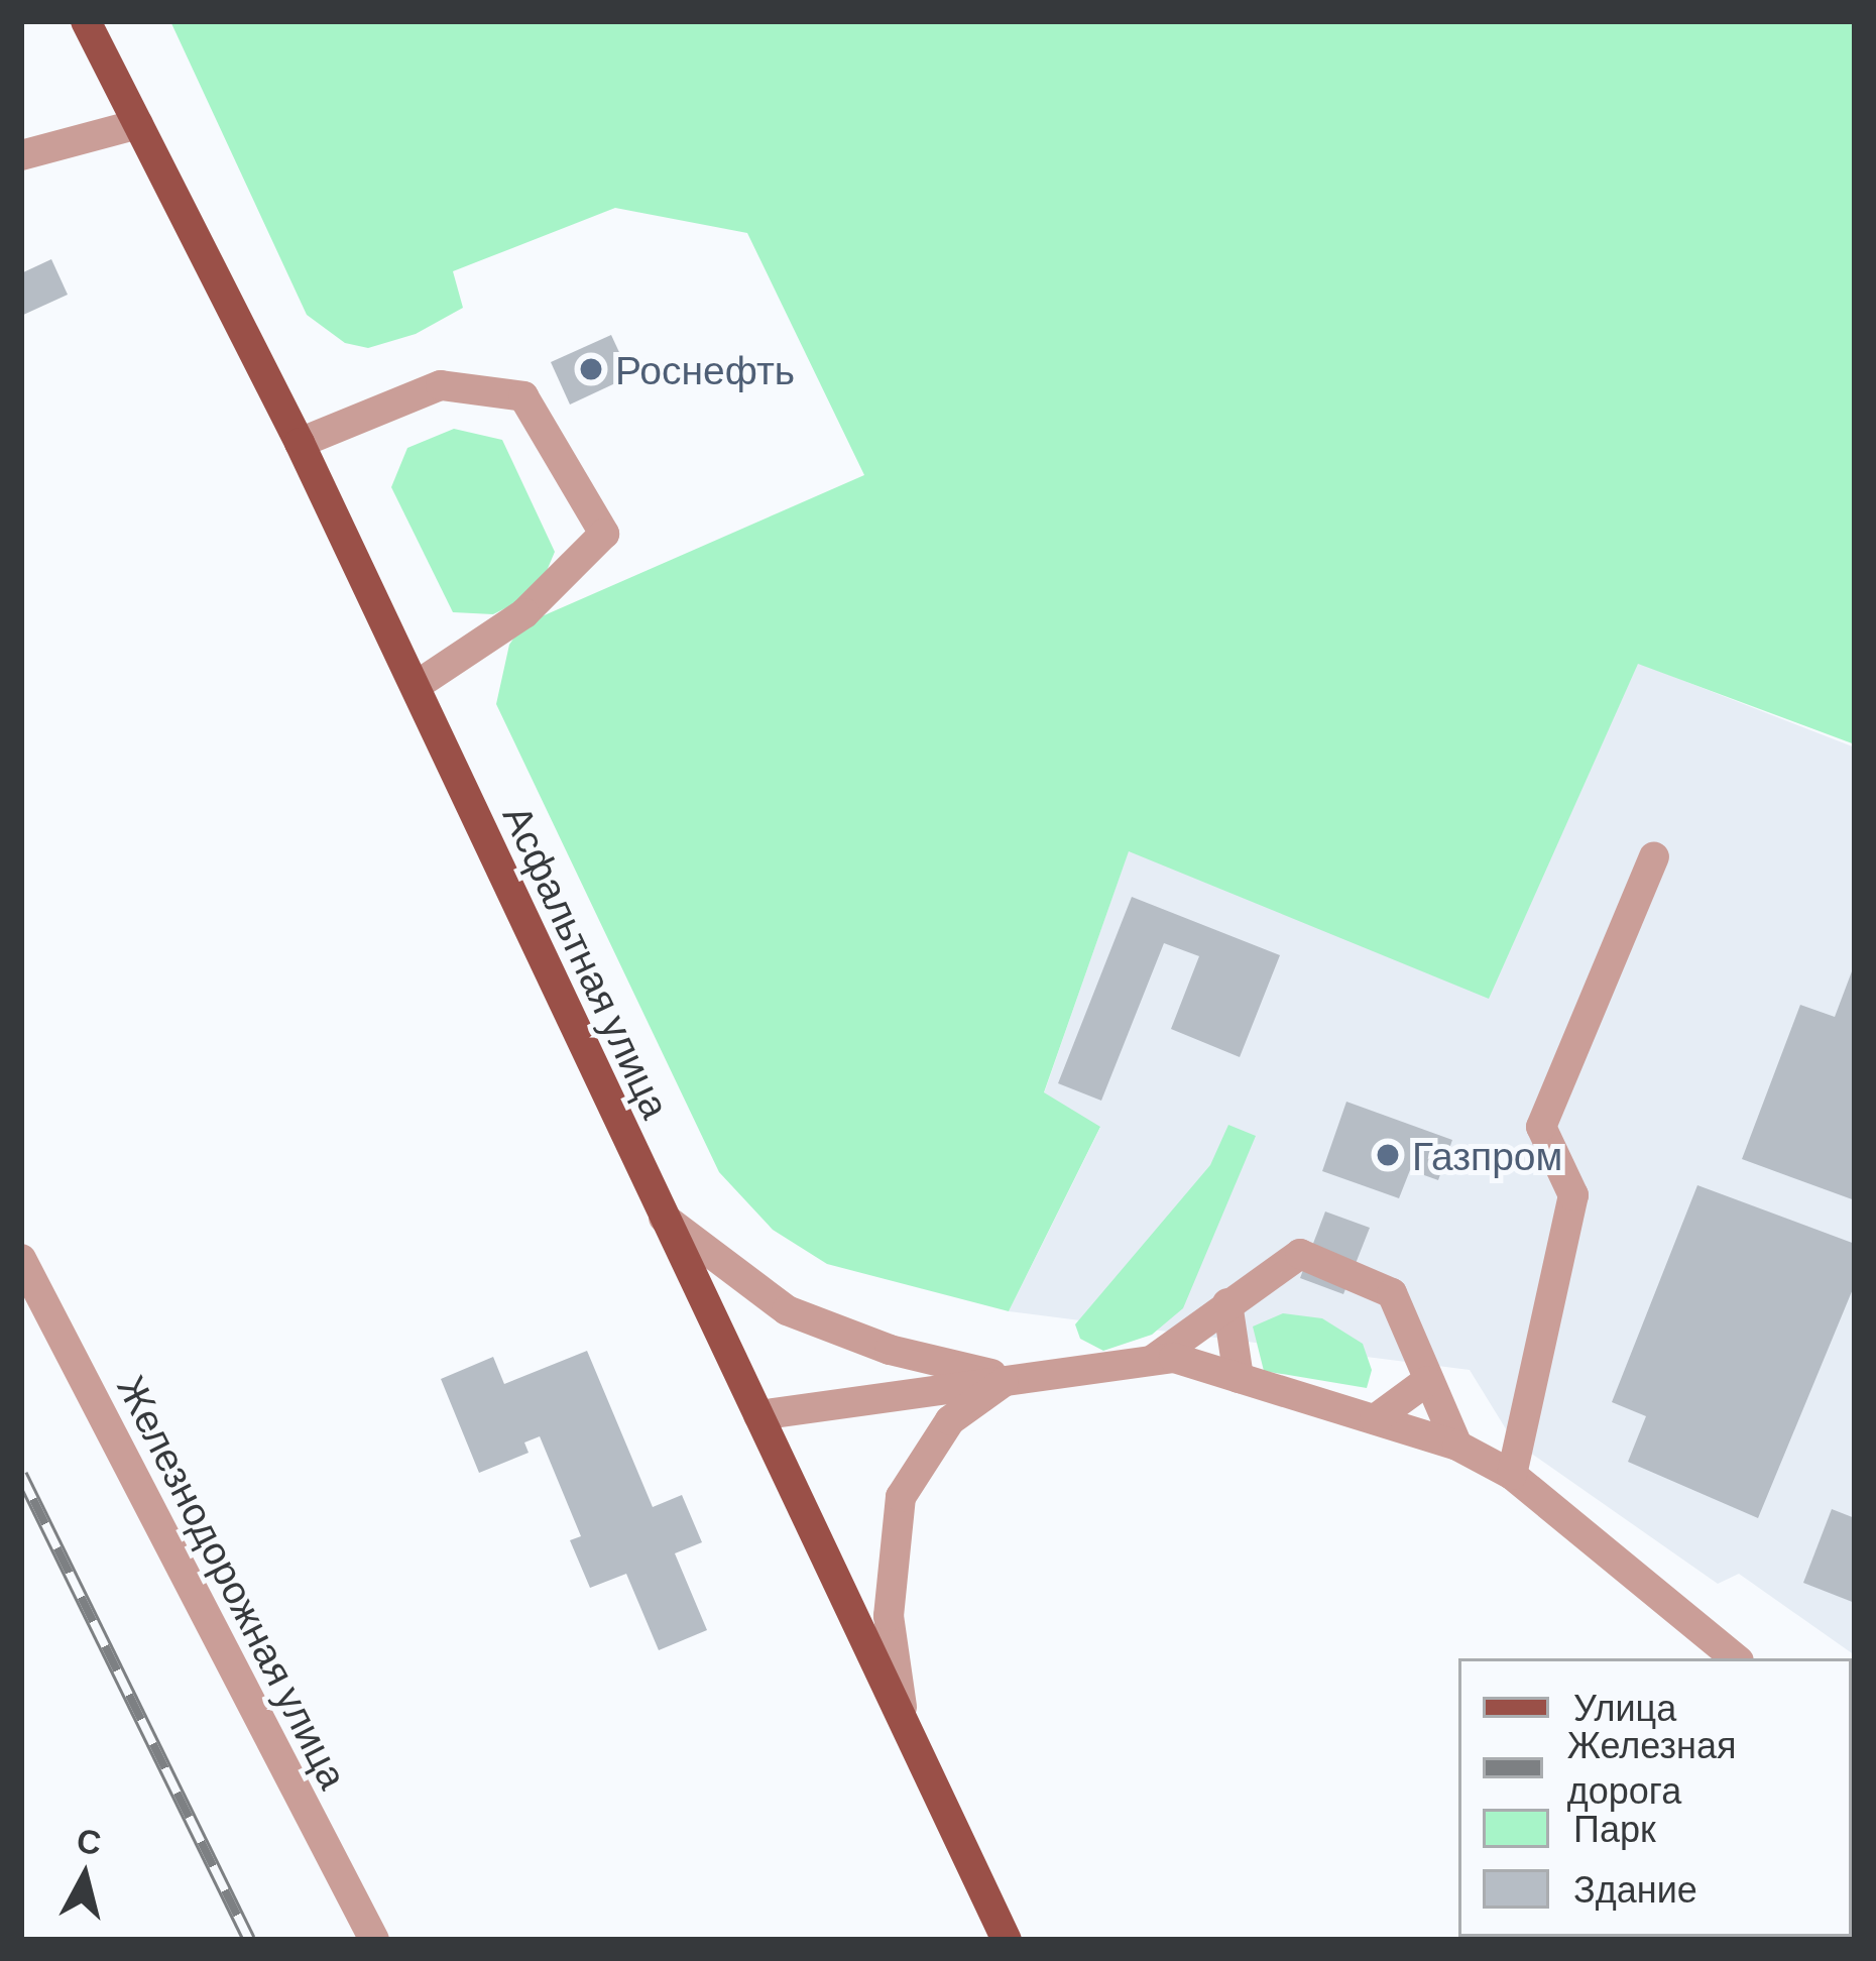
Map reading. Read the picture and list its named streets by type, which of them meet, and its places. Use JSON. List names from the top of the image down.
{
  "streets": {
    "main road": ["Асфальтная улица"],
    "street": ["Железнодорожная улица"]
  },
  "places": ["Роснефть", "Газпром"],
  "legend": [
    "Улица",
    "Железная дорога",
    "Парк",
    "Здание"
  ],
  "north": "top"
}
